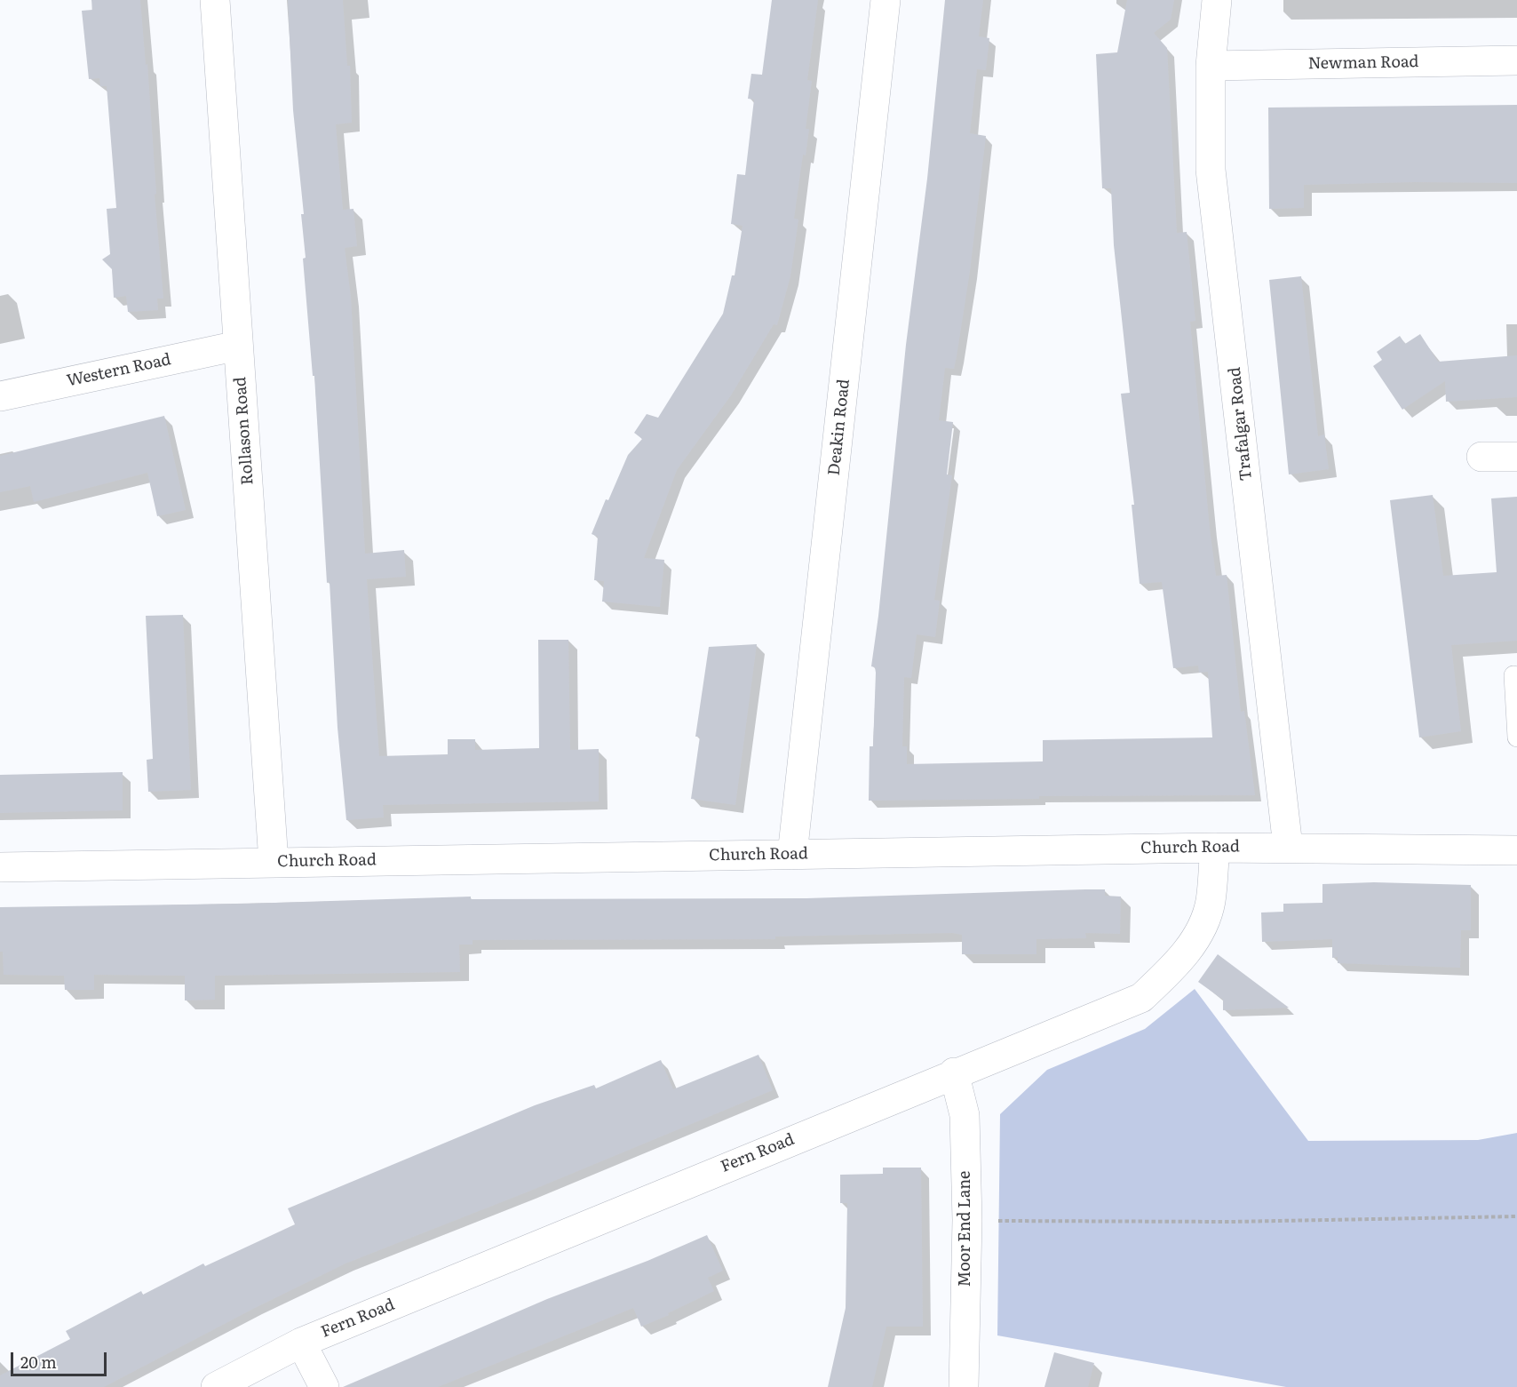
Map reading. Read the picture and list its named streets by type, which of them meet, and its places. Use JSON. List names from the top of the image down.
{
  "streets": {
    "street": [
      "Newman Road",
      "Western Road",
      "Trafalgar Road",
      "Deakin Road",
      "Rollason Road",
      "Church Road",
      "Fern Road",
      "Moor End Lane"
    ]
  },
  "crossings": [
    ["Newman Road", "Trafalgar Road"],
    ["Western Road", "Rollason Road"],
    ["Trafalgar Road", "Church Road"],
    ["Deakin Road", "Church Road"],
    ["Rollason Road", "Church Road"],
    ["Church Road", "Fern Road"],
    ["Fern Road", "Moor End Lane"]
  ],
  "scale_bar": "20 m"
}
